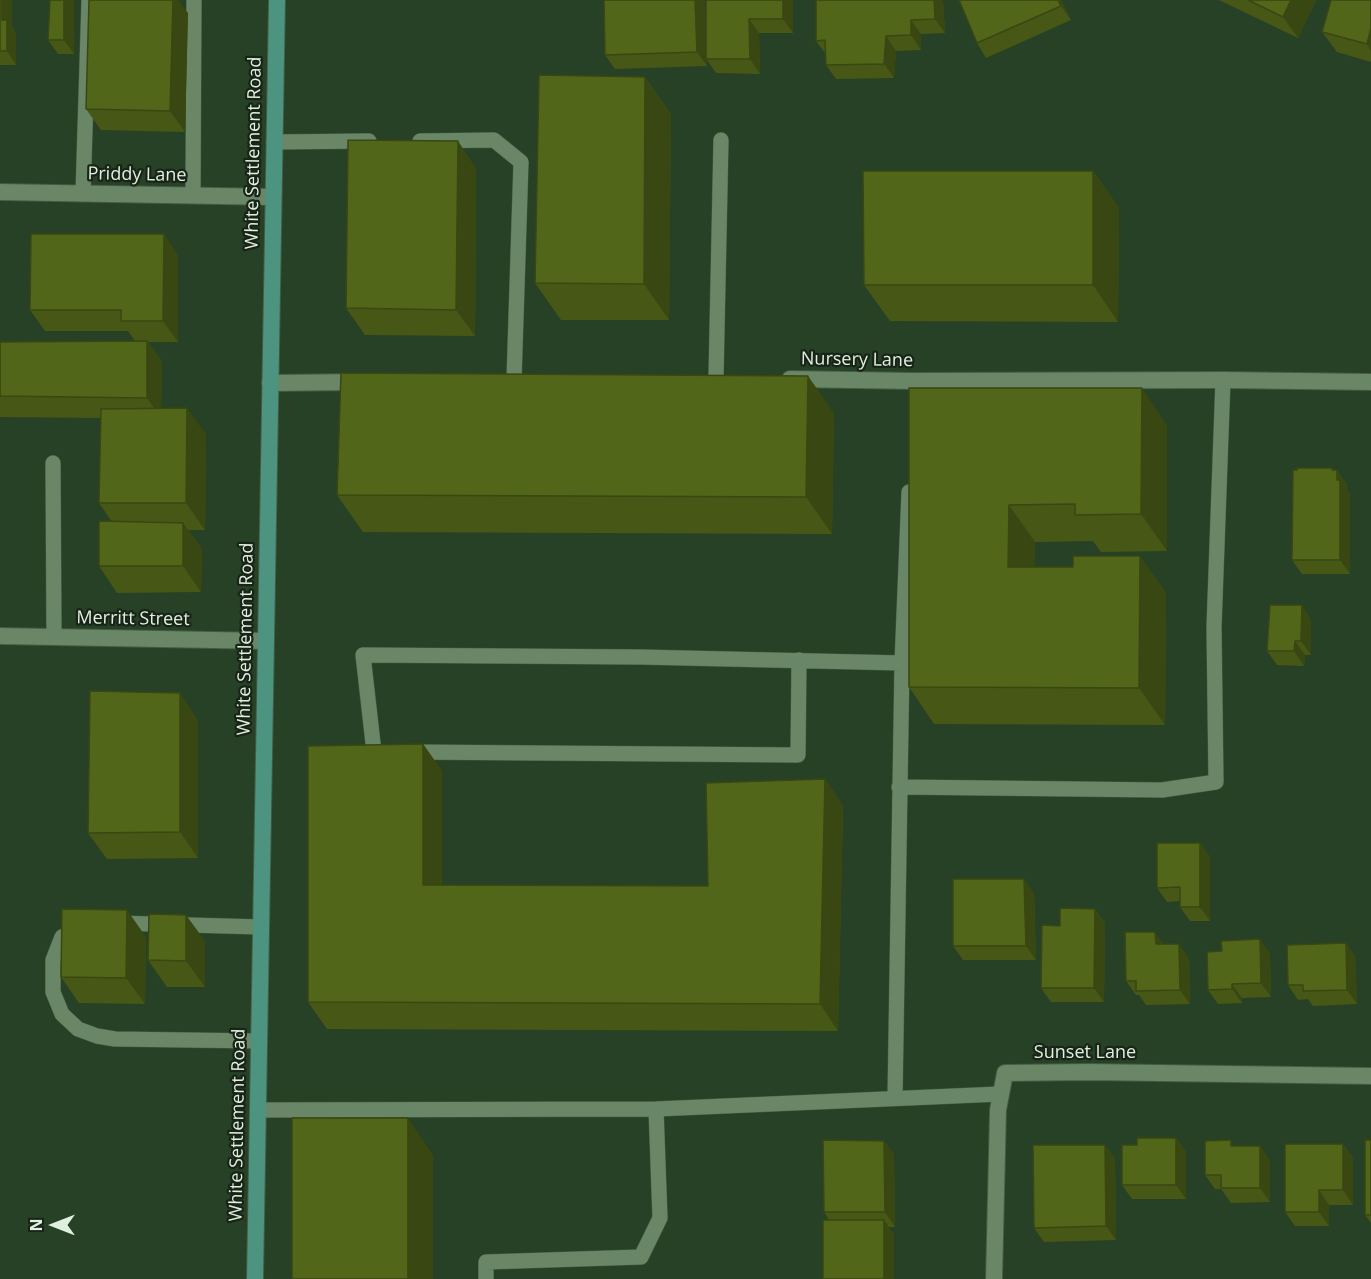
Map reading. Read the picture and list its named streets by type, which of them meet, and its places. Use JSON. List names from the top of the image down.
{
  "streets": {
    "main road": ["White Settlement Road"],
    "street": [
      "Priddy Lane",
      "Nursery Lane",
      "Merritt Street",
      "Sunset Lane"
    ]
  },
  "crossings": [
    ["White Settlement Road", "Priddy Lane"],
    ["White Settlement Road", "Merritt Street"]
  ],
  "north": "left"
}
